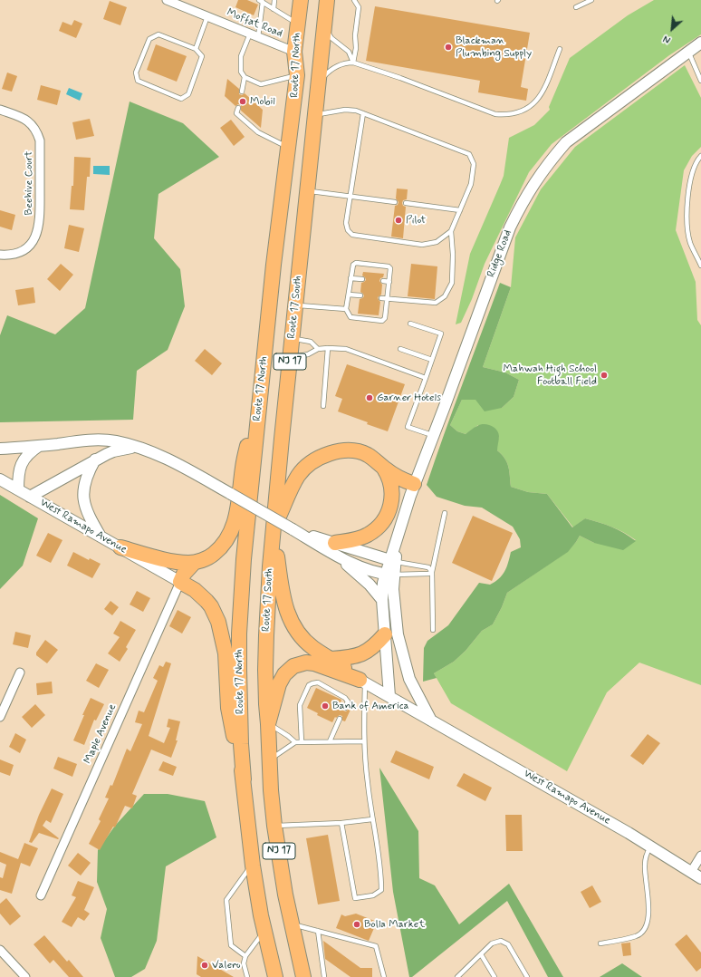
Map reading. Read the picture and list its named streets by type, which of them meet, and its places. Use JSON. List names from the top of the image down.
{
  "streets": {
    "highway": ["Route 17 North", "Route 17 South", "NJ 17"],
    "street": [
      "Moffat Road",
      "Beehive Court",
      "Ridge Road",
      "West Ramapo Avenue",
      "Maple Avenue"
    ]
  },
  "crossings": [
    ["Moffat Road", "Route 17 North"],
    ["Route 17 North", "NJ 17"],
    ["Route 17 South", "NJ 17"],
    ["Route 17 South", "West Ramapo Avenue"],
    ["NJ 17", "West Ramapo Avenue"],
    ["West Ramapo Avenue", "Maple Avenue"]
  ],
  "places": [
    "Blackman Plumbing Supply",
    "Mobil",
    "Pilot",
    "Mahwah High School Football Field",
    "Garner Hotels",
    "Bank of America",
    "Bolla Market",
    "Valero"
  ],
  "north": "bottom left"
}
